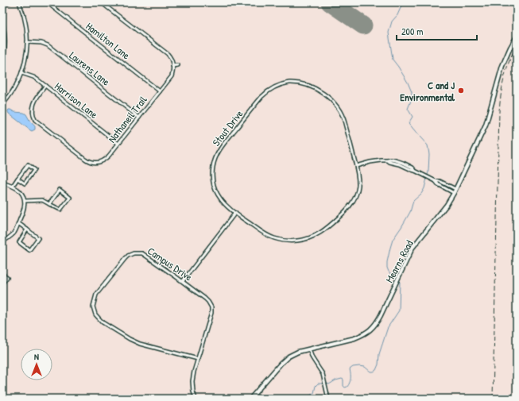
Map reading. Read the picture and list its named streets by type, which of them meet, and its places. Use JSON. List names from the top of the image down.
{
  "streets": {
    "street": [
      "Hamilton Lane",
      "Laurens Lane",
      "Harrison Lane",
      "Nathaneil Trail",
      "Stout Drive",
      "Mearns Road",
      "Campus Drive"
    ]
  },
  "crossings": [
    ["Hamilton Lane", "Nathaneil Trail"],
    ["Laurens Lane", "Nathaneil Trail"],
    ["Harrison Lane", "Nathaneil Trail"]
  ],
  "places": ["C and J Environmental"],
  "scale_bar": "200 m",
  "north": "top"
}
